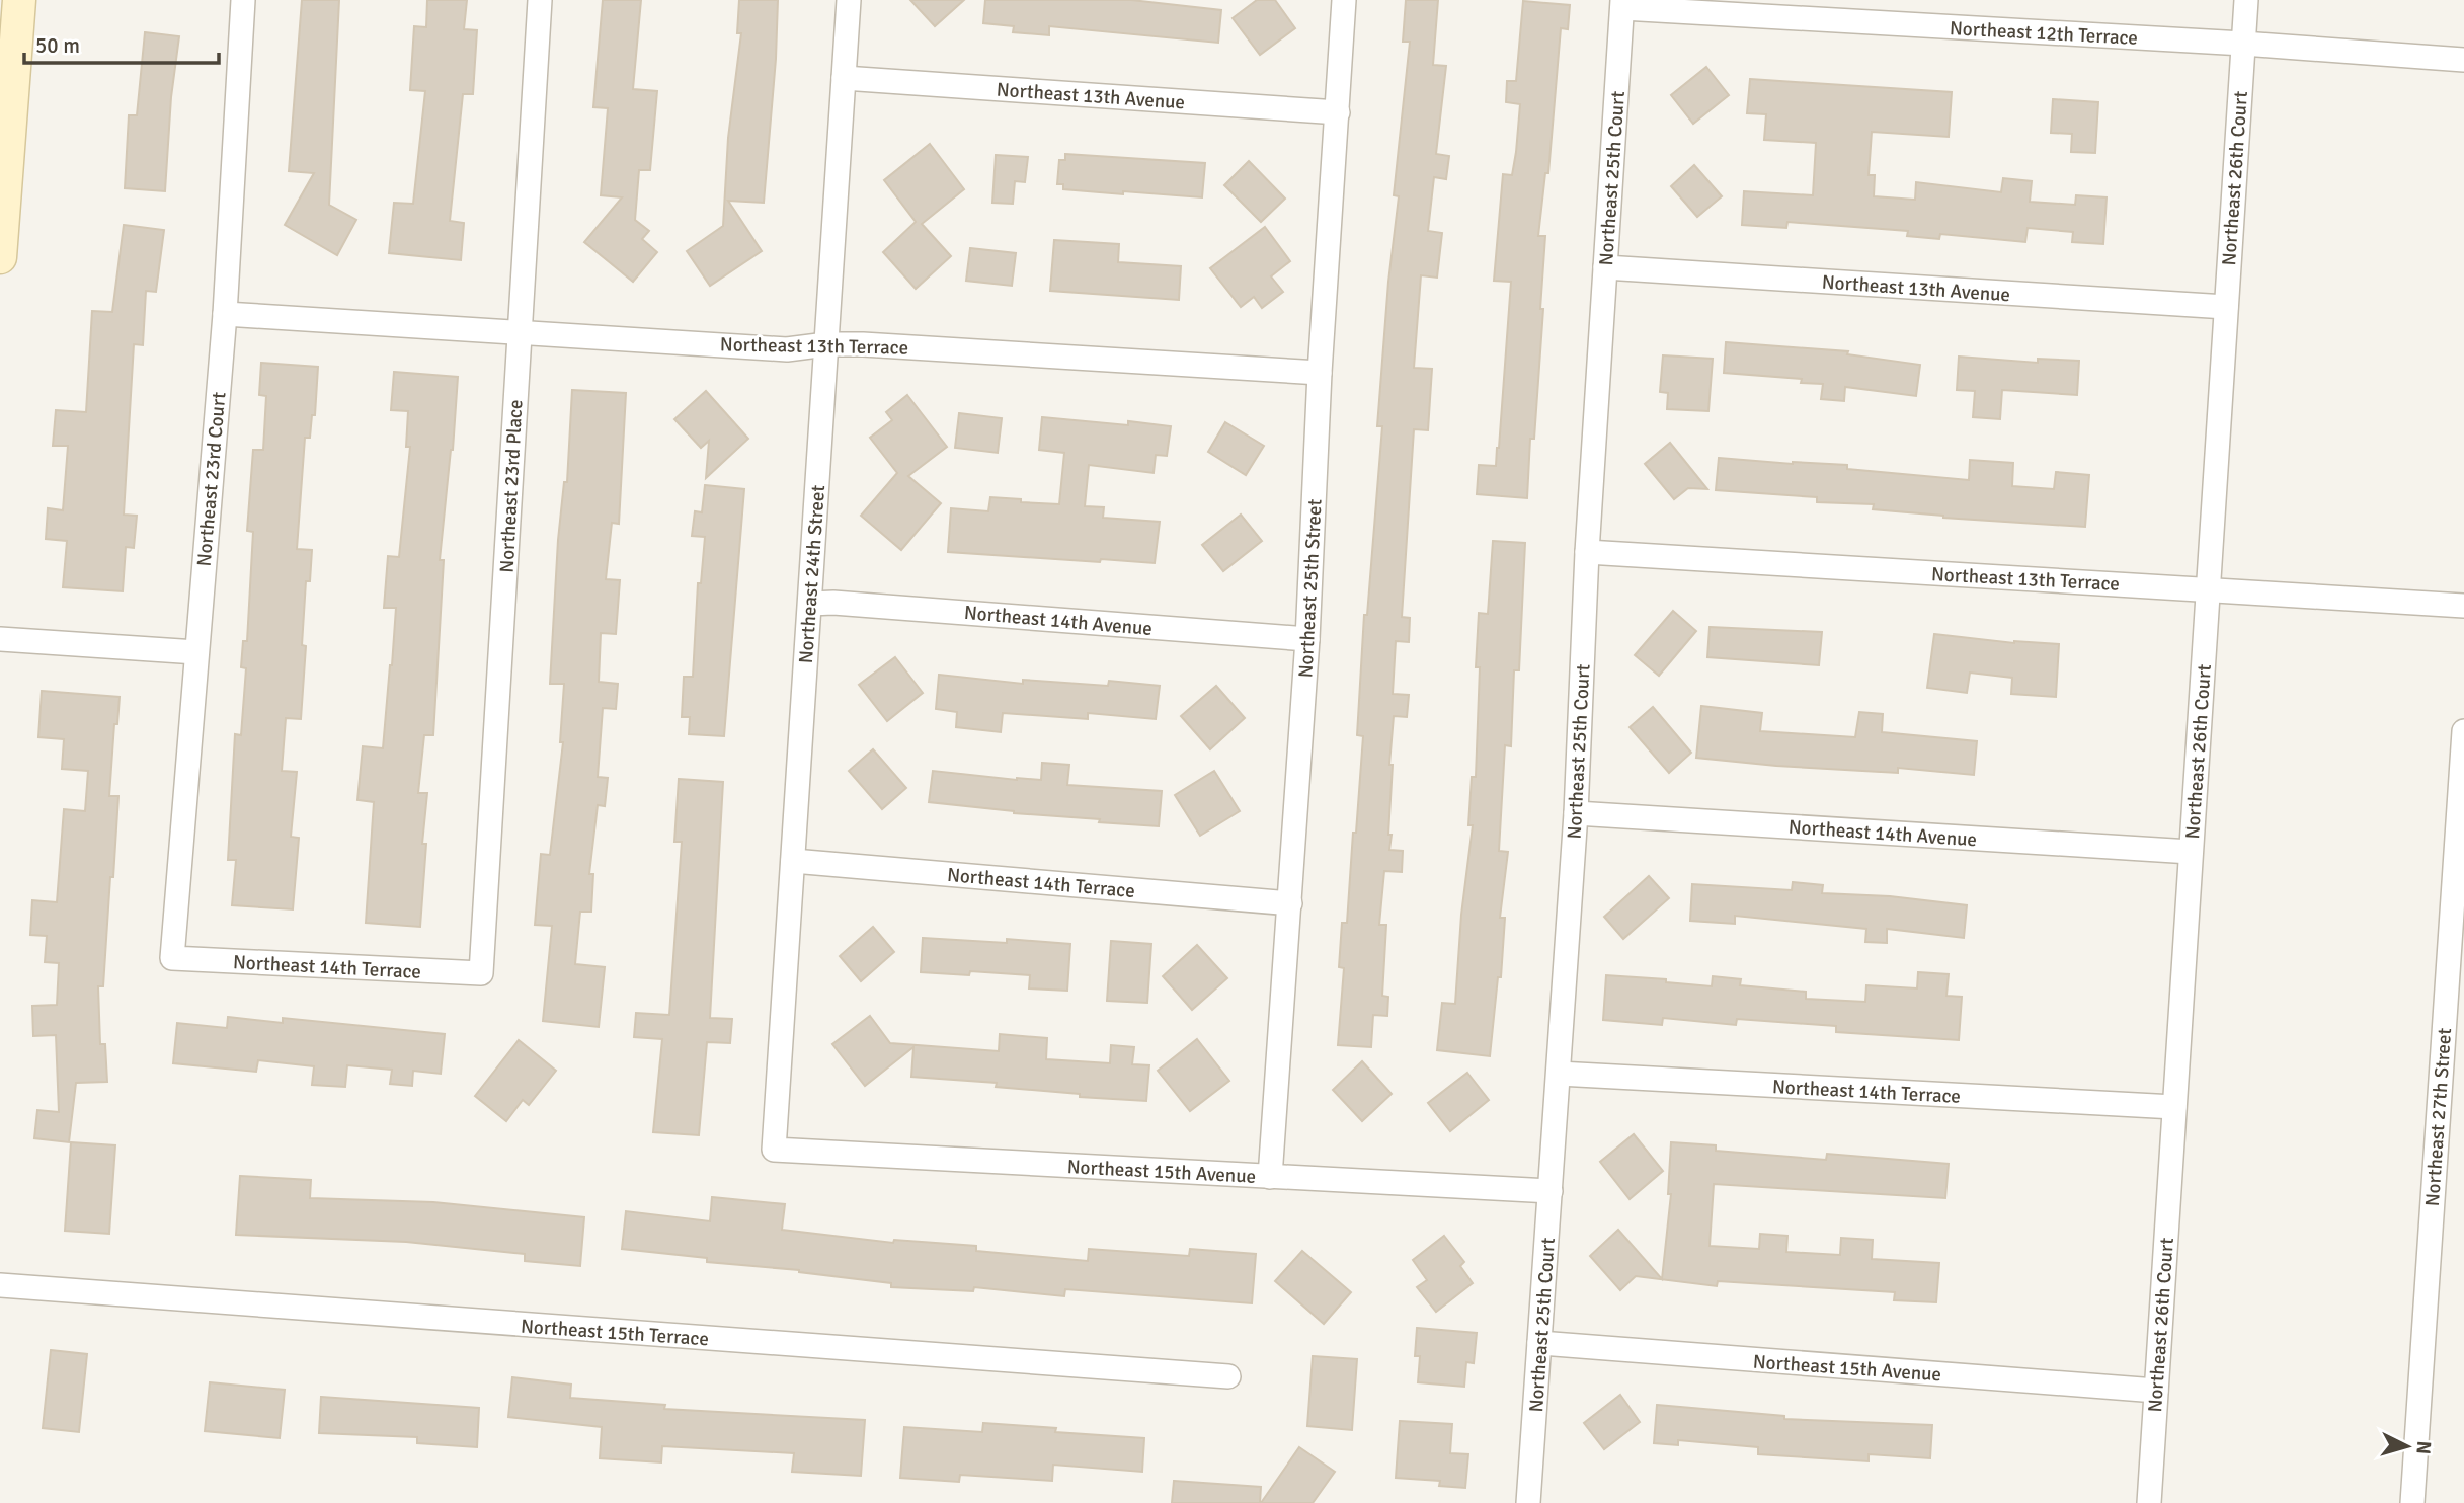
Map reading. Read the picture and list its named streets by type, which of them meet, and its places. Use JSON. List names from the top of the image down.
{
  "streets": {
    "street": [
      "Northeast 12th Terrace",
      "Northeast 13th Avenue",
      "Northeast 25th Court",
      "Northeast 26th Court",
      "Northeast 13th Terrace",
      "Northeast 23rd Court",
      "Northeast 23rd Place",
      "Northeast 24th Street",
      "Northeast 25th Street",
      "Northeast 14th Avenue",
      "Northeast 14th Terrace",
      "Northeast 27th Street",
      "Northeast 15th Avenue",
      "Northeast 15th Terrace"
    ]
  },
  "crossings": [
    ["Northeast 12th Terrace", "Northeast 25th Court"],
    ["Northeast 12th Terrace", "Northeast 26th Court"],
    ["Northeast 13th Avenue", "Northeast 25th Court"],
    ["Northeast 13th Avenue", "Northeast 26th Court"],
    ["Northeast 13th Avenue", "Northeast 24th Street"],
    ["Northeast 13th Avenue", "Northeast 25th Street"],
    ["Northeast 25th Court", "Northeast 13th Terrace"],
    ["Northeast 25th Court", "Northeast 14th Avenue"],
    ["Northeast 25th Court", "Northeast 14th Terrace"],
    ["Northeast 25th Court", "Northeast 15th Avenue"],
    ["Northeast 26th Court", "Northeast 13th Terrace"],
    ["Northeast 26th Court", "Northeast 14th Avenue"],
    ["Northeast 26th Court", "Northeast 14th Terrace"],
    ["Northeast 26th Court", "Northeast 15th Avenue"],
    ["Northeast 13th Terrace", "Northeast 23rd Court"],
    ["Northeast 13th Terrace", "Northeast 23rd Place"],
    ["Northeast 13th Terrace", "Northeast 24th Street"],
    ["Northeast 13th Terrace", "Northeast 25th Street"],
    ["Northeast 23rd Court", "Northeast 14th Terrace"],
    ["Northeast 23rd Place", "Northeast 14th Terrace"],
    ["Northeast 24th Street", "Northeast 14th Avenue"],
    ["Northeast 24th Street", "Northeast 14th Terrace"],
    ["Northeast 24th Street", "Northeast 15th Avenue"],
    ["Northeast 25th Street", "Northeast 14th Avenue"],
    ["Northeast 25th Street", "Northeast 14th Terrace"],
    ["Northeast 25th Street", "Northeast 15th Avenue"]
  ],
  "scale_bar": "50 m",
  "north": "right"
}
